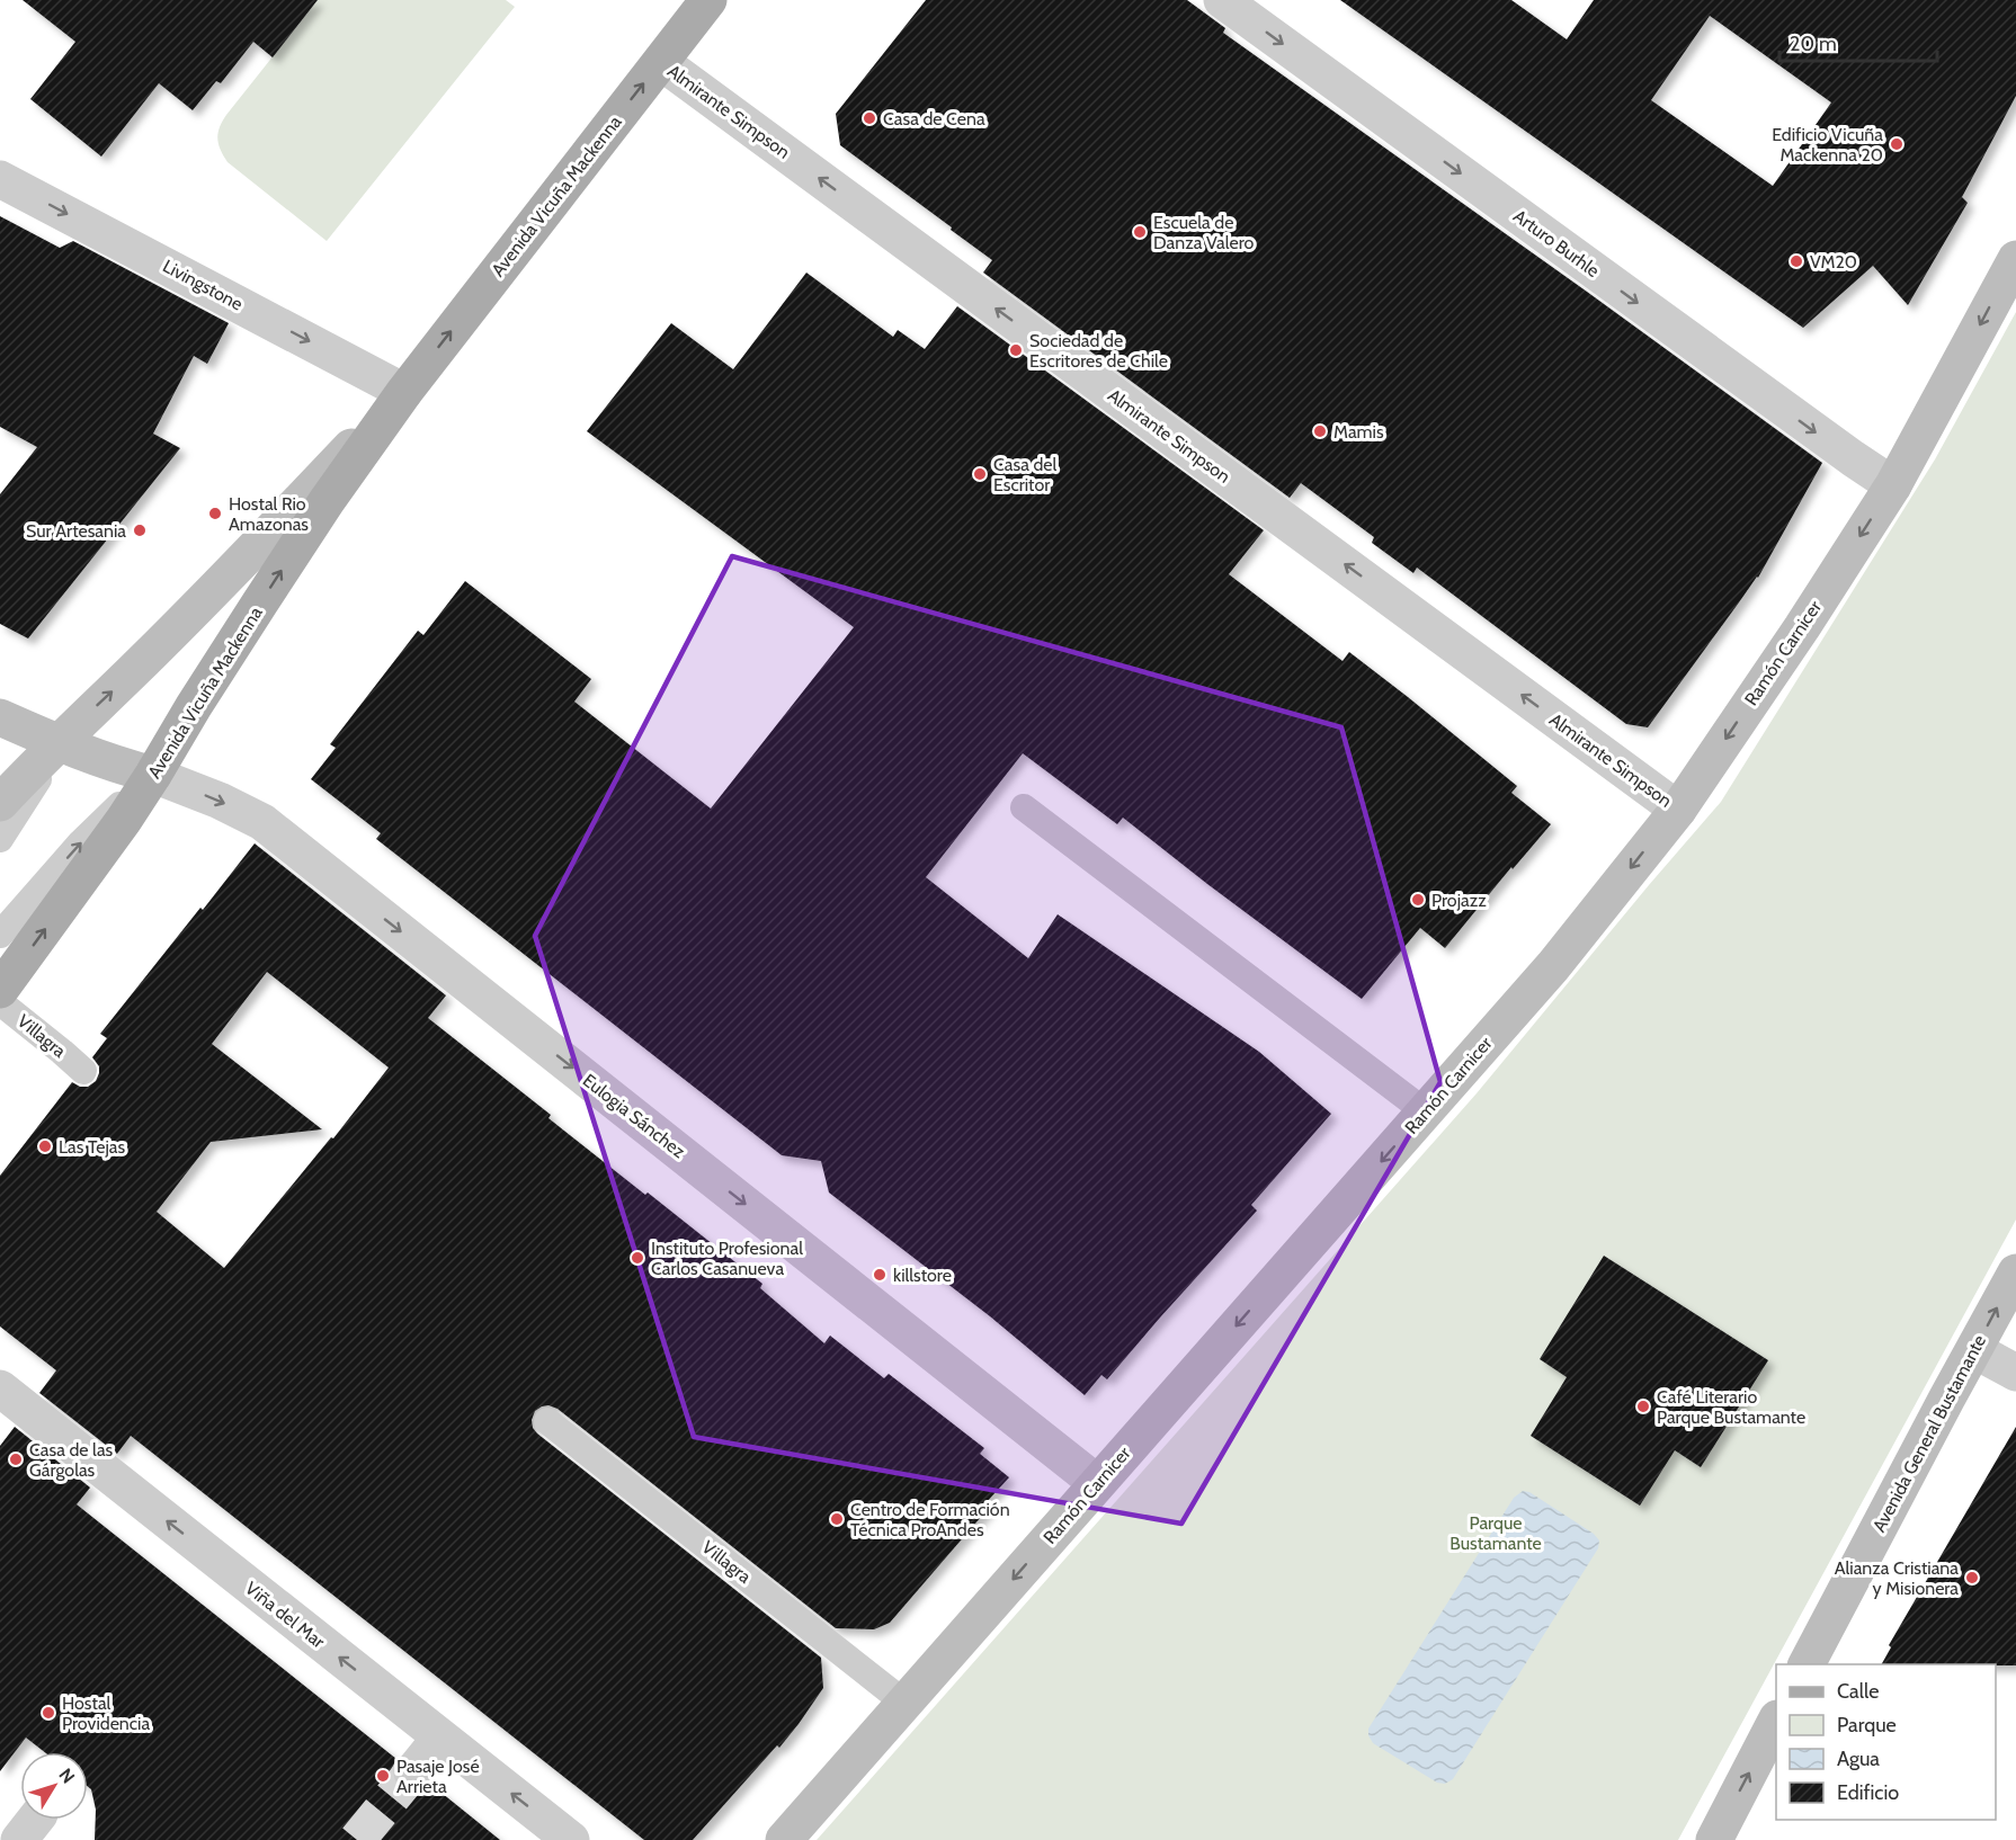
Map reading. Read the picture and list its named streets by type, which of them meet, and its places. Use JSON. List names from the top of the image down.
{
  "streets": {
    "main road": ["Avenida Vicuña Mackenna", "Ramón Carnicer", "Avenida General Bustamante"],
    "street": [
      "Almirante Simpson",
      "Arturo Burhle",
      "Livingstone",
      "Eulogia Sánchez",
      "Viña del Mar"
    ],
    "lane": ["Villagra"]
  },
  "crossings": [
    ["Almirante Simpson", "Avenida Vicuña Mackenna"],
    ["Almirante Simpson", "Ramón Carnicer"],
    ["Avenida Vicuña Mackenna", "Livingstone"],
    ["Avenida Vicuña Mackenna", "Eulogia Sánchez"],
    ["Arturo Burhle", "Ramón Carnicer"],
    ["Ramón Carnicer", "Villagra"],
    ["Ramón Carnicer", "Eulogia Sánchez"]
  ],
  "one_way": [
    "Almirante Simpson",
    "Avenida Vicuña Mackenna",
    "Arturo Burhle",
    "Livingstone",
    "Ramón Carnicer",
    "Eulogia Sánchez",
    "Viña del Mar"
  ],
  "parks": ["Parque Bustamante"],
  "places": [
    "Casa de Cena",
    "Edificio Vicuña Mackenna 20",
    "Escuela de Danza Valero",
    "VM20",
    "Sociedad de Escritores de Chile",
    "Mamis",
    "Casa del Escritor",
    "Hostal Rio Amazonas",
    "Sur Artesania",
    "Projazz",
    "Las Tejas",
    "Instituto Profesional Carlos Casanueva",
    "killstore",
    "Café Literario Parque Bustamante",
    "Casa de las Gárgolas",
    "Centro de Formación Técnica ProAndes",
    "Alianza Cristiana y Misionera",
    "Hostal Providencia",
    "Pasaje José Arrieta"
  ],
  "legend": [
    "Calle",
    "Parque",
    "Agua",
    "Edificio"
  ],
  "scale_bar": "20 m",
  "north": "top right"
}
